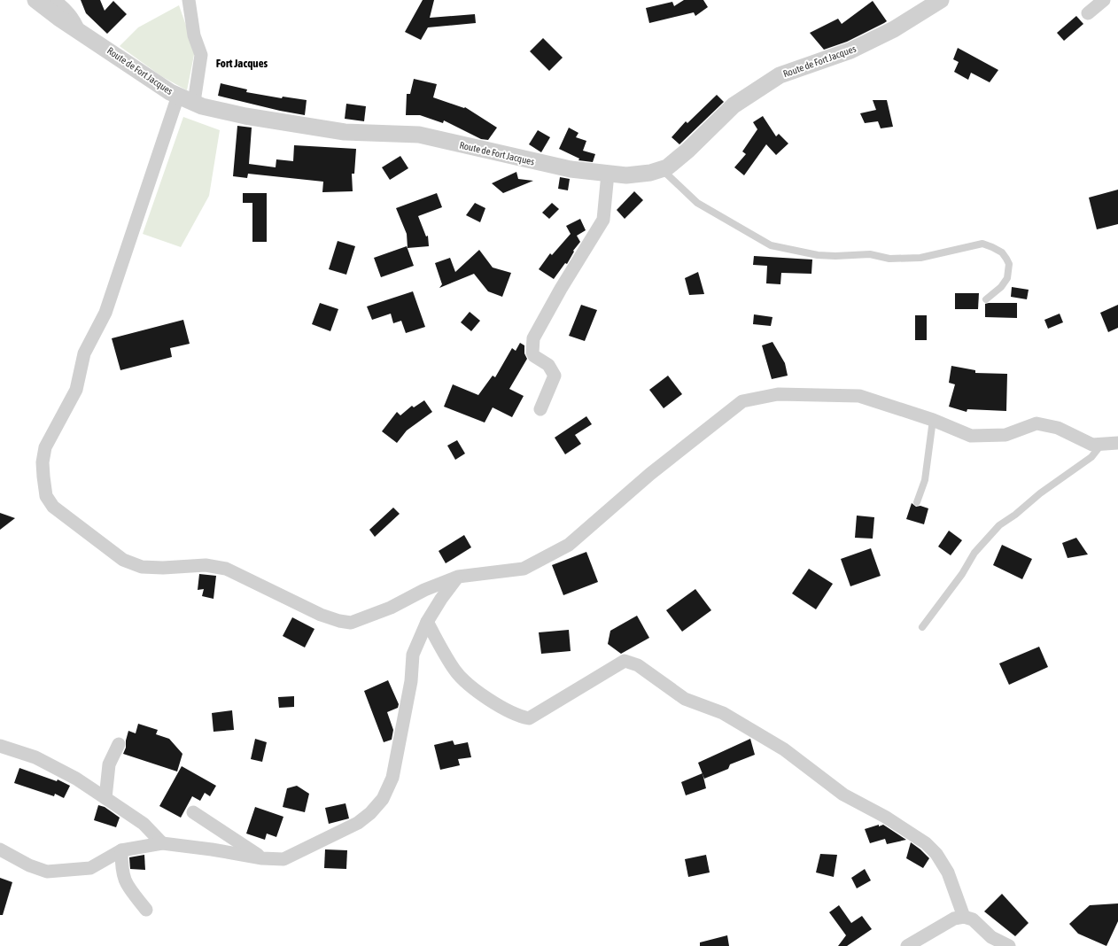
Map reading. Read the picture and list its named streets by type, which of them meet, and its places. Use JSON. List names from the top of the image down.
{
  "streets": {
    "street": ["Route de Fort Jacques"]
  },
  "districts": ["Fort Jacques"]
}
